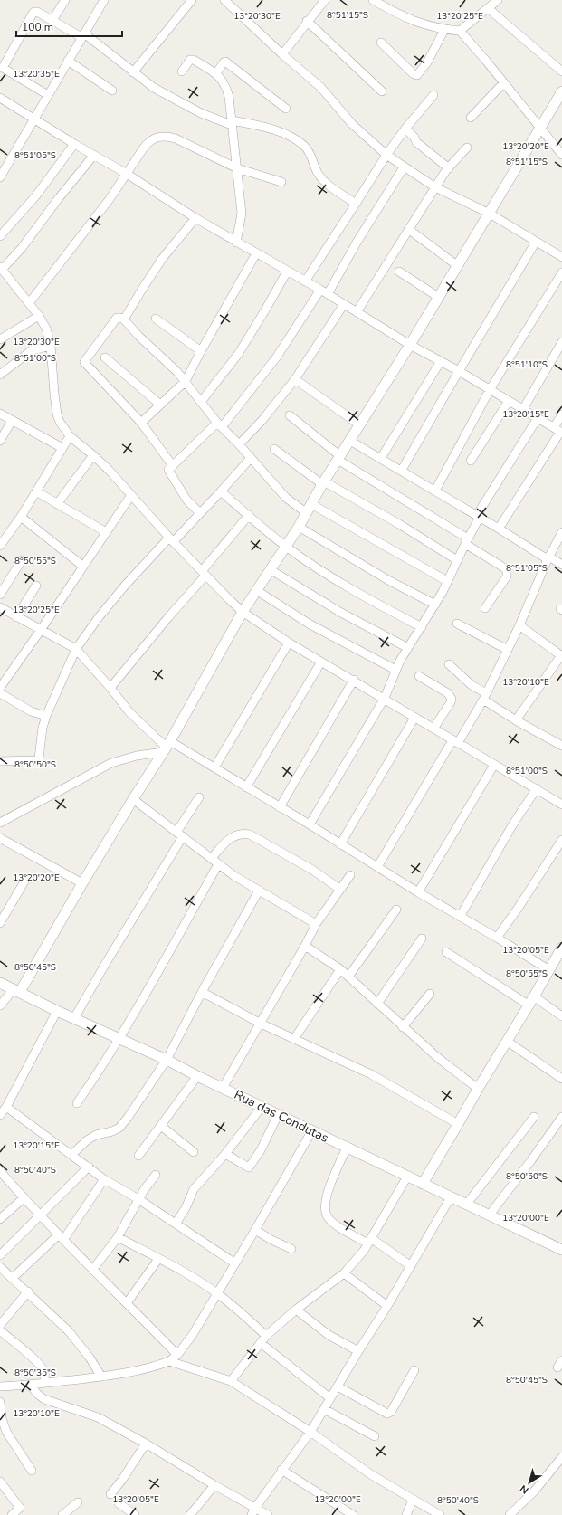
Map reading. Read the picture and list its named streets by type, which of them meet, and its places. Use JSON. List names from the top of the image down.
{
  "streets": {
    "street": ["Rua das Condutas"]
  },
  "scale_bar": "100 m",
  "north": "bottom left",
  "coordinates": [
    "8°51'15\"S",
    "13°20'30\"E",
    "13°20'25\"E",
    "13°20'35\"E",
    "13°20'20\"E",
    "8°51'05\"S",
    "8°51'00\"S",
    "8°51'10\"S",
    "13°20'15\"E",
    "8°50'55\"S",
    "13°20'10\"E",
    "8°50'50\"S",
    "13°20'05\"E",
    "8°50'45\"S",
    "8°50'40\"S",
    "13°20'00\"E",
    "8°50'35\"S"
  ]
}
